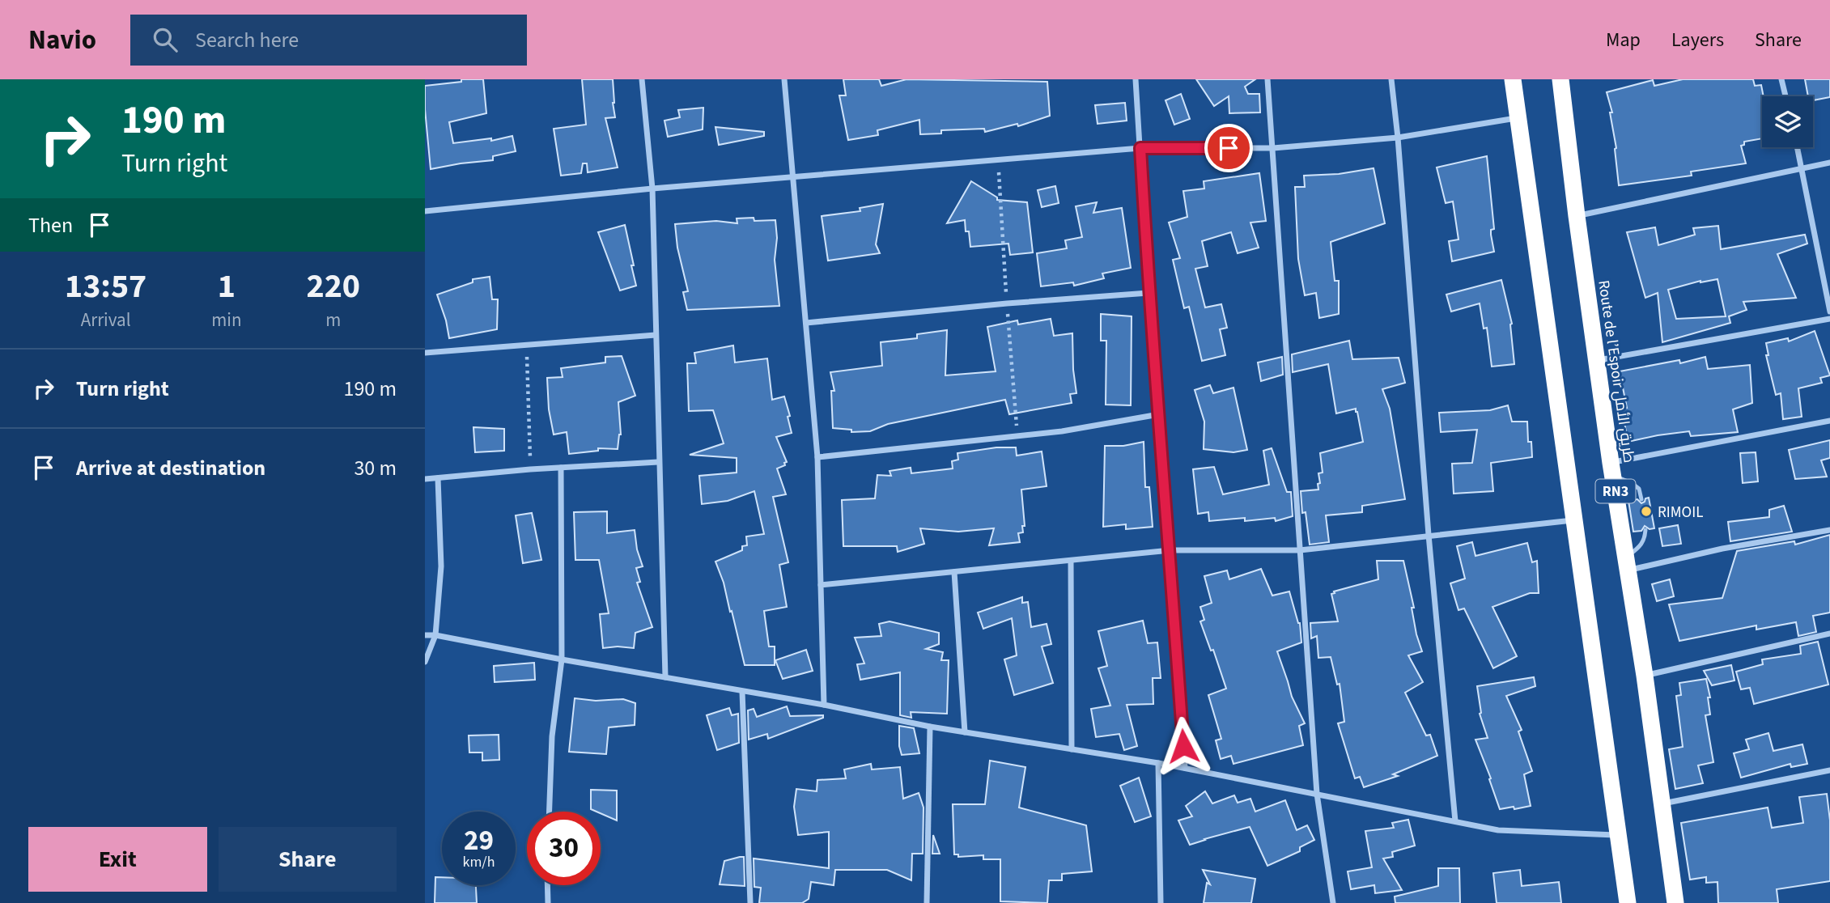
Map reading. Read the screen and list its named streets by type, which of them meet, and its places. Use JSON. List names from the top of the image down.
{
  "streets": {
    "highway": ["Route de l’Espoir طريق الأمل", "RN3"]
  },
  "places": ["RIMOIL"],
  "page": {
    "header": "Navio",
    "search": "Search here",
    "nav": ["Map", "Layers", "Share"],
    "turn": ["190 m", "Turn right"],
    "then": "Then",
    "eta": [
      "13:57",
      "Arrival",
      "1",
      "min",
      "220",
      "m"
    ],
    "list": [
      {
        "name": "Turn right",
        "value": "190 m"
      },
      {
        "name": "Arrive at destination",
        "value": "30 m"
      }
    ],
    "speed": "29 km/h",
    "limit": "30",
    "buttons": ["Exit", "Share"]
  }
}
